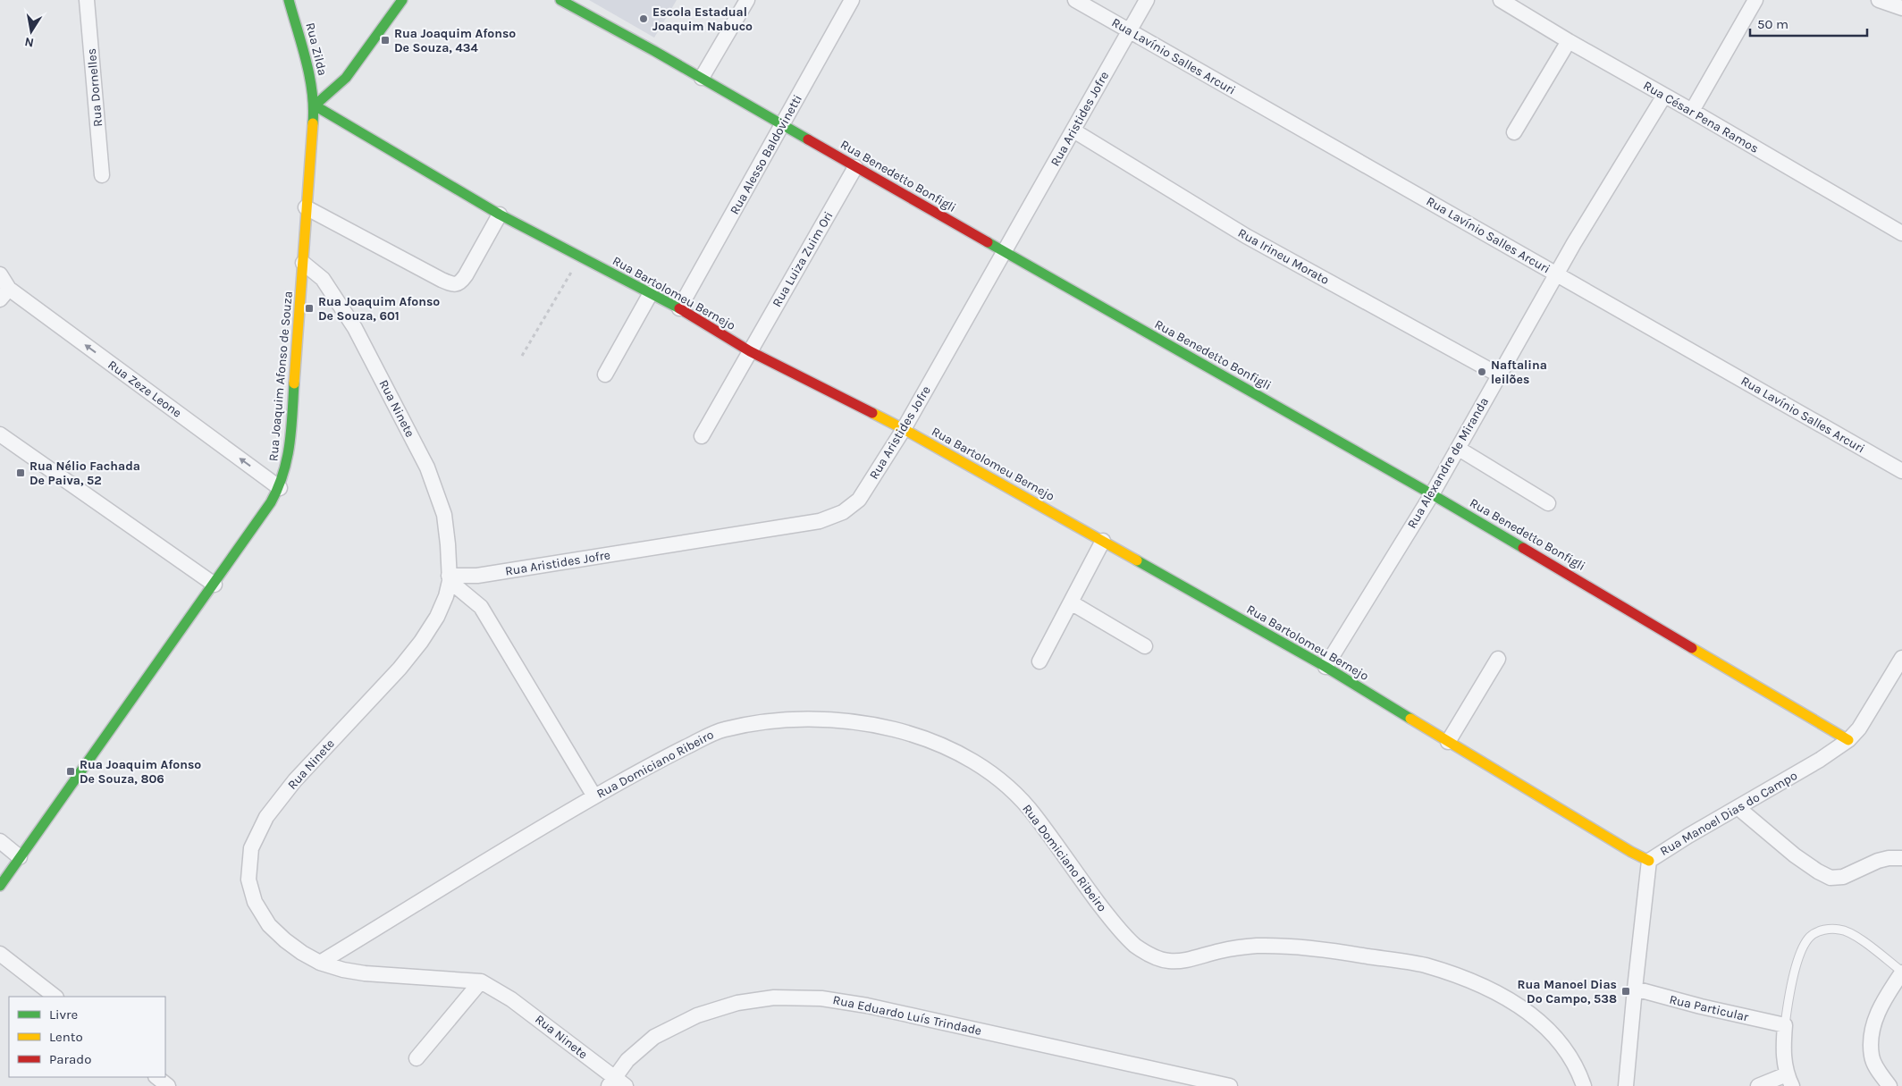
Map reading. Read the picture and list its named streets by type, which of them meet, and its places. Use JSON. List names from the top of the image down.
{
  "streets": {
    "street": [
      "Rua Zilda",
      "Rua Lavínio Salles Arcuri",
      "Rua Dornelles",
      "Rua César Pena Ramos",
      "Rua Aristides Jofre",
      "Rua Alesso Baldovinetti",
      "Rua Benedetto Bonfigli",
      "Rua Irineu Morato",
      "Rua Luiza Zuim Ori",
      "Rua Bartolomeu Bernejo",
      "Rua Joaquim Afonso de Souza",
      "Rua Zeze Leone",
      "Rua Ninete",
      "Rua Alexandre de Miranda",
      "Rua Domiciano Ribeiro",
      "Rua Manoel Dias do Campo",
      "Rua Particular",
      "Rua Eduardo Luís Trindade"
    ]
  },
  "crossings": [
    ["Rua Zilda", "Rua Bartolomeu Bernejo"],
    ["Rua Zilda", "Rua Joaquim Afonso de Souza"],
    ["Rua Lavínio Salles Arcuri", "Rua Aristides Jofre"],
    ["Rua Lavínio Salles Arcuri", "Rua Alexandre de Miranda"],
    ["Rua César Pena Ramos", "Rua Alexandre de Miranda"],
    ["Rua Aristides Jofre", "Rua Benedetto Bonfigli"],
    ["Rua Aristides Jofre", "Rua Irineu Morato"],
    ["Rua Aristides Jofre", "Rua Bartolomeu Bernejo"],
    ["Rua Aristides Jofre", "Rua Ninete"],
    ["Rua Alesso Baldovinetti", "Rua Benedetto Bonfigli"],
    ["Rua Alesso Baldovinetti", "Rua Bartolomeu Bernejo"],
    ["Rua Benedetto Bonfigli", "Rua Luiza Zuim Ori"],
    ["Rua Benedetto Bonfigli", "Rua Alexandre de Miranda"],
    ["Rua Benedetto Bonfigli", "Rua Manoel Dias do Campo"],
    ["Rua Irineu Morato", "Rua Alexandre de Miranda"],
    ["Rua Luiza Zuim Ori", "Rua Bartolomeu Bernejo"],
    ["Rua Bartolomeu Bernejo", "Rua Joaquim Afonso de Souza"],
    ["Rua Bartolomeu Bernejo", "Rua Alexandre de Miranda"],
    ["Rua Bartolomeu Bernejo", "Rua Manoel Dias do Campo"],
    ["Rua Joaquim Afonso de Souza", "Rua Zeze Leone"],
    ["Rua Joaquim Afonso de Souza", "Rua Ninete"],
    ["Rua Ninete", "Rua Domiciano Ribeiro"],
    ["Rua Ninete", "Rua Eduardo Luís Trindade"],
    ["Rua Manoel Dias do Campo", "Rua Particular"]
  ],
  "places": {
    "other": ["Escola Estadual Joaquim Nabuco", "Naftalina leilões"],
    "transit": [
      "Rua Joaquim Afonso De Souza, 434",
      "Rua Joaquim Afonso De Souza, 601",
      "Rua Nélio Fachada De Paiva, 52",
      "Rua Joaquim Afonso De Souza, 806",
      "Rua Manoel Dias Do Campo, 538"
    ]
  },
  "legend": ["Livre", "Lento", "Parado"],
  "scale_bar": "50 m",
  "north": "bottom"
}
